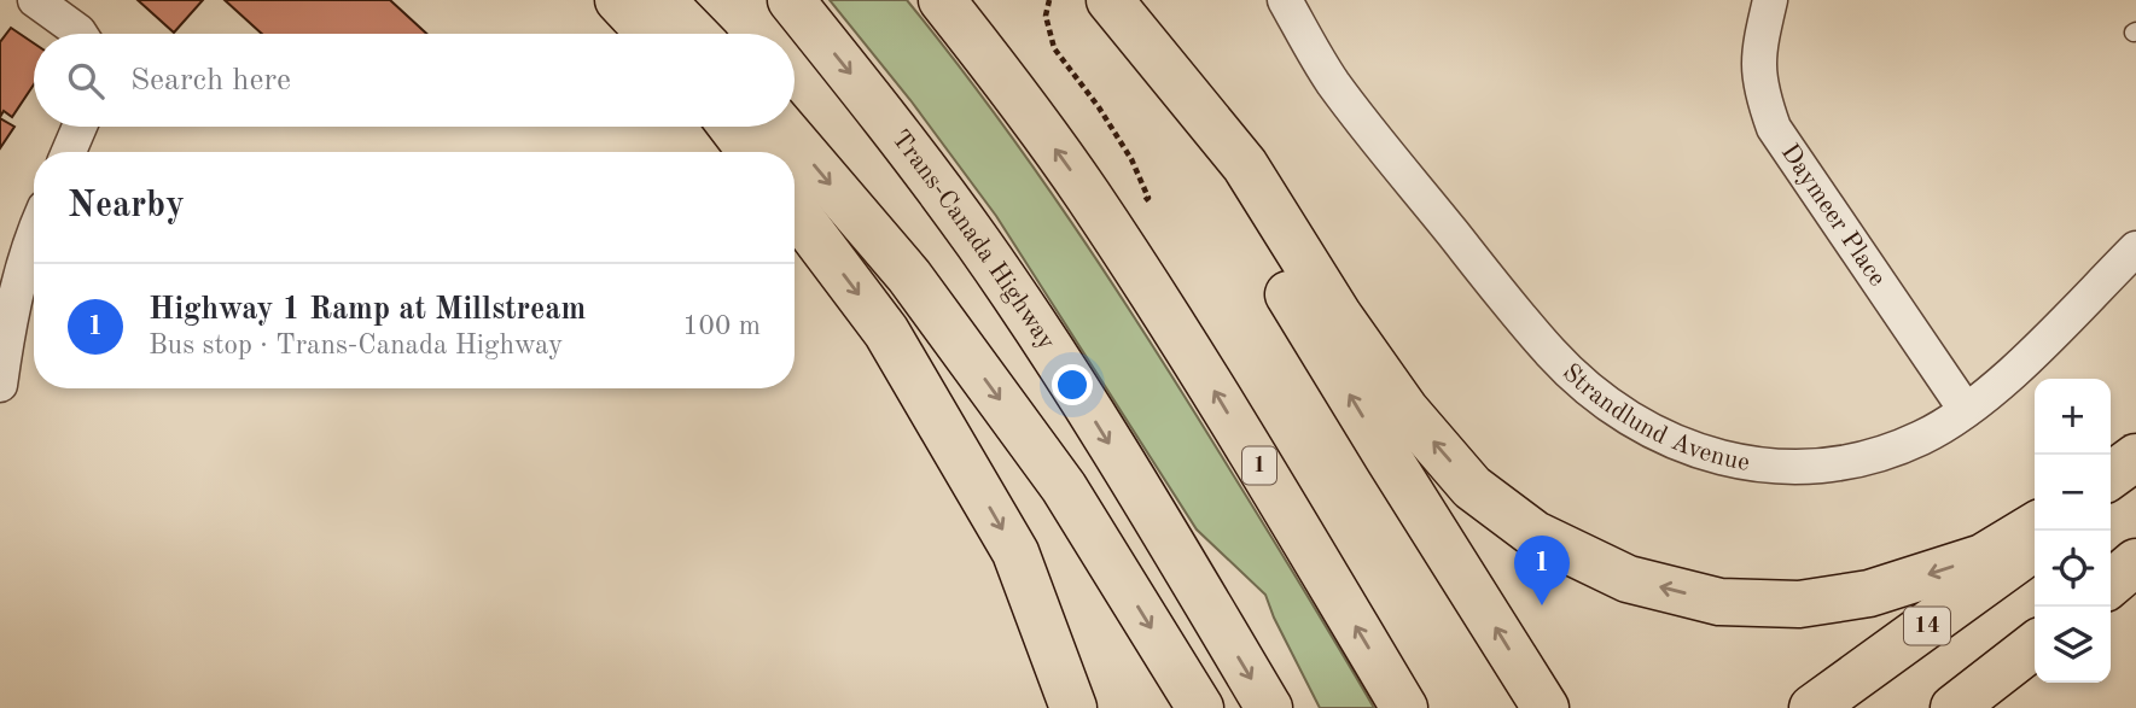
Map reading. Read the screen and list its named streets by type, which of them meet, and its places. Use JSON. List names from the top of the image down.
{
  "streets": {
    "main road": ["Trans-Canada Highway", "1", "14"],
    "street": ["Daymeer Place", "Strandlund Avenue"]
  },
  "crossings": [
    ["Daymeer Place", "Strandlund Avenue"]
  ],
  "page": {
    "search": "Search here",
    "heading": "Nearby",
    "list": [
      {
        "mark": "1",
        "name": "Highway 1 Ramp at Millstream",
        "note": "Bus stop · Trans-Canada Highway",
        "value": "100 m"
      }
    ],
    "map_buttons": ["+", "−"],
    "pins": "1"
  }
}
